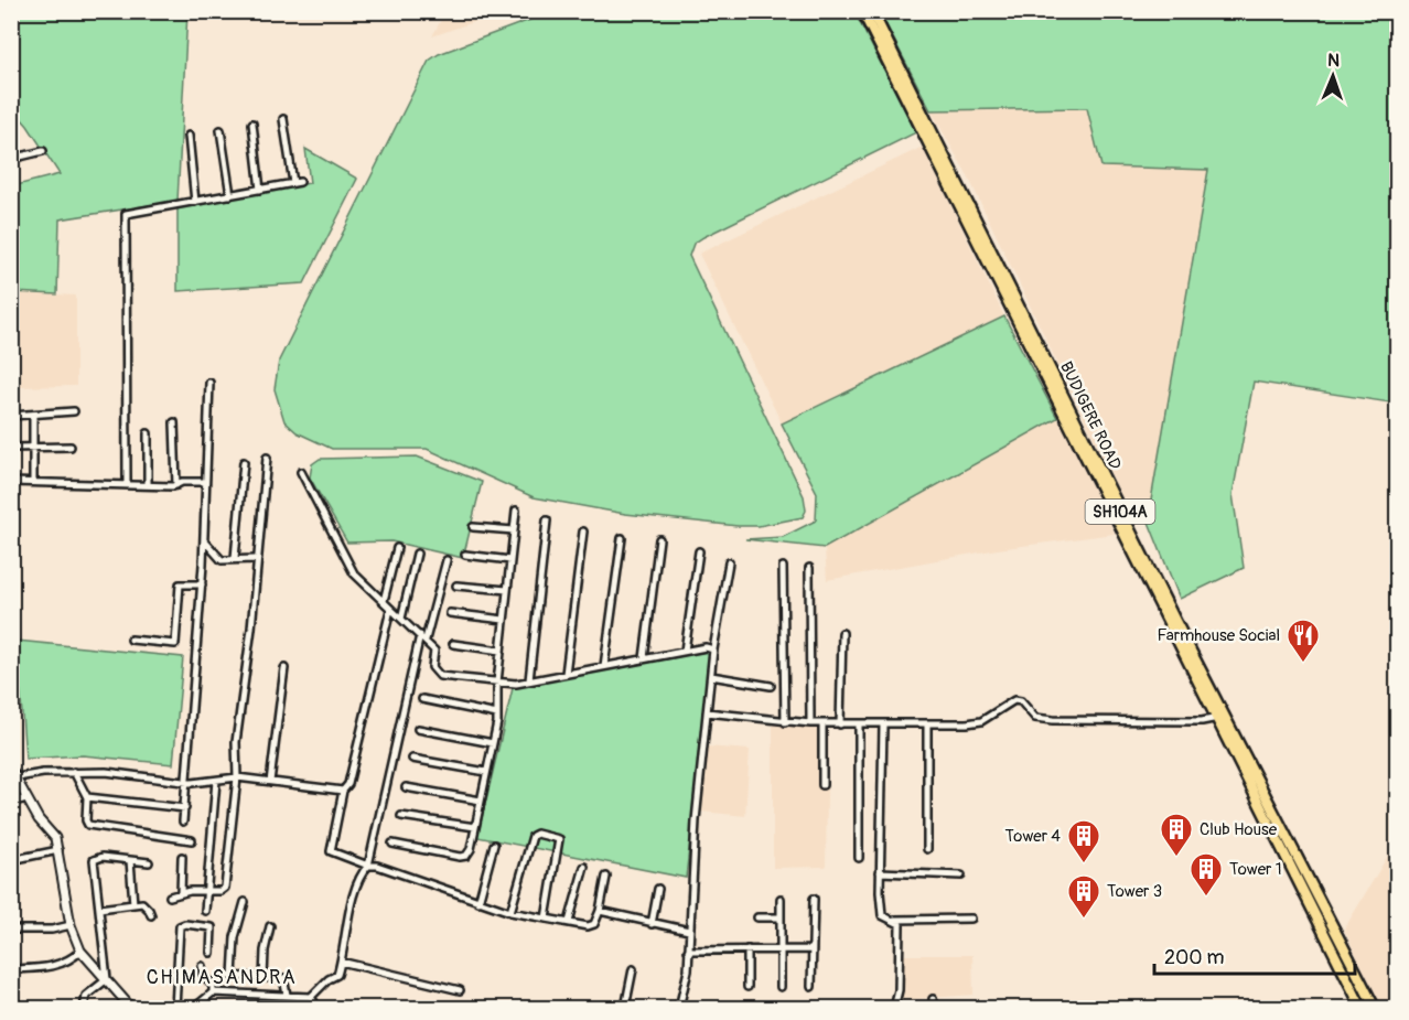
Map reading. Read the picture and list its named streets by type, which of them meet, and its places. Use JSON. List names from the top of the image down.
{
  "streets": {
    "main road": ["BUDIGERE ROAD", "SH104A"]
  },
  "districts": ["CHIMASANDRA"],
  "places": {
    "restaurant": ["Farmhouse Social"],
    "building": [
      "Club House",
      "Tower 4",
      "Tower 1",
      "Tower 3"
    ]
  },
  "scale_bar": "200 m",
  "north": "top"
}
